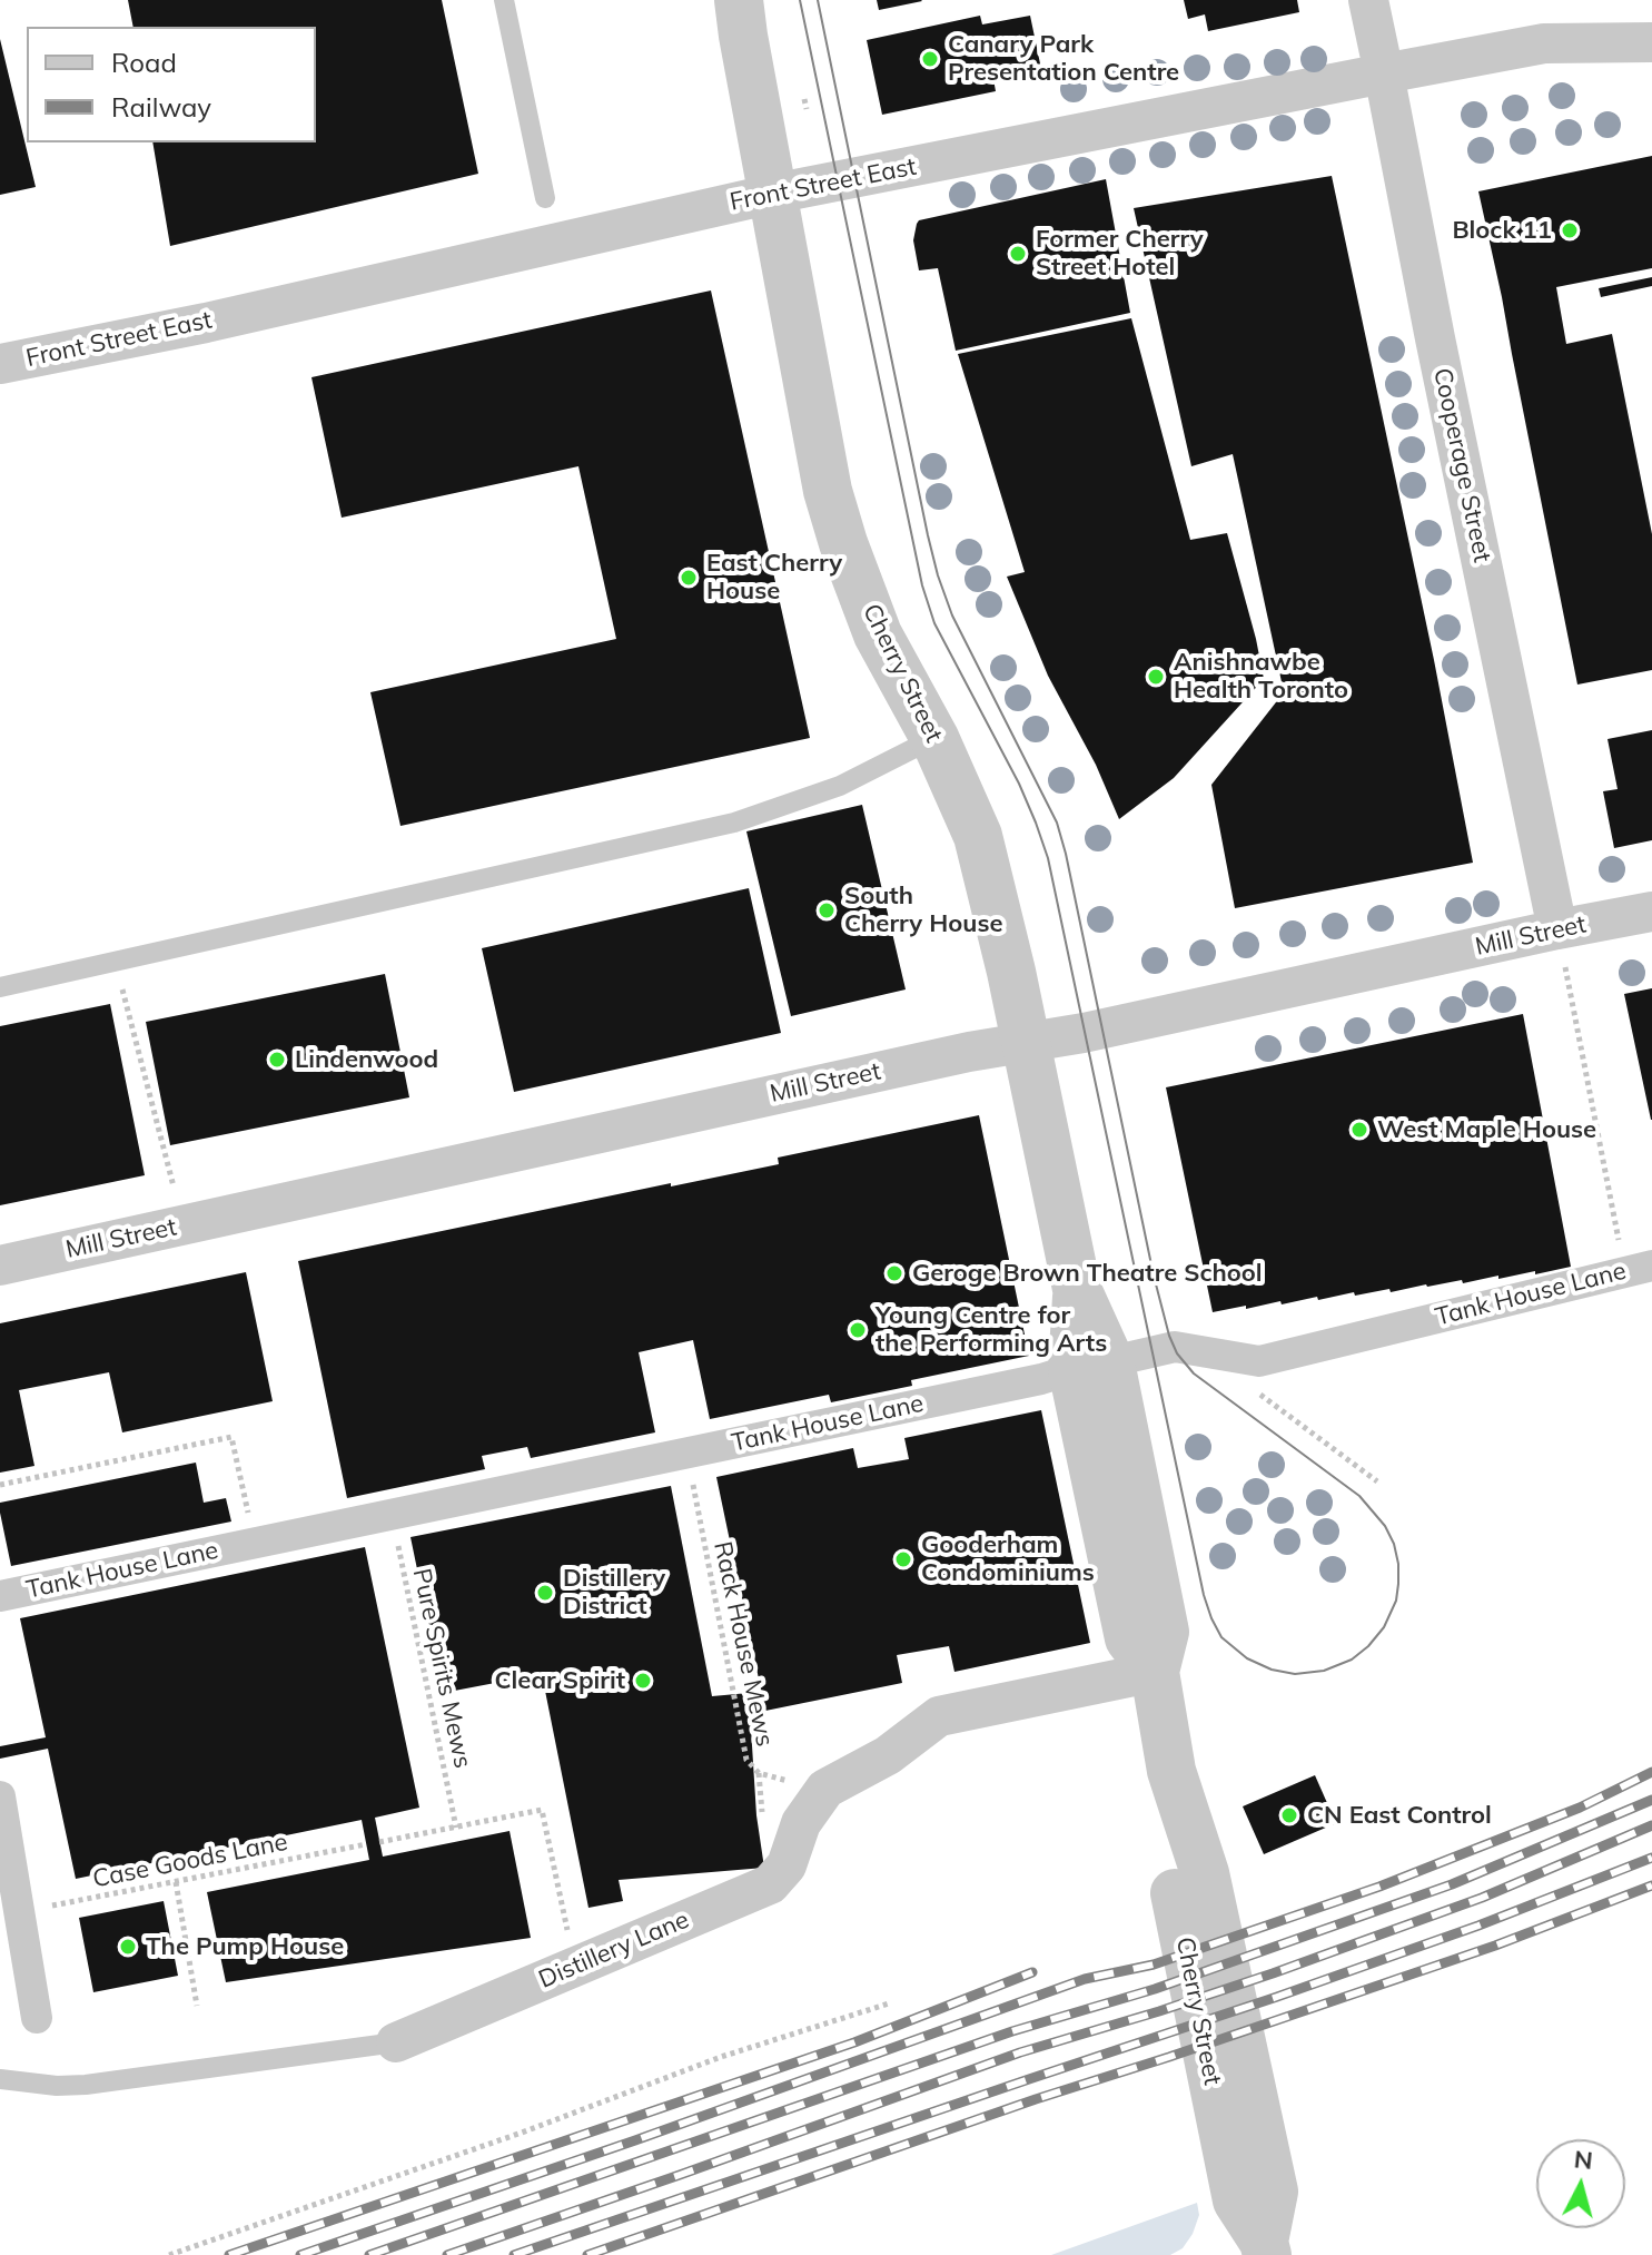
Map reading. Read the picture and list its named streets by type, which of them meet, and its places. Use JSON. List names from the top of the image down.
{
  "streets": {
    "street": [
      "Front Street East",
      "Cooperage Street",
      "Cherry Street",
      "Mill Street",
      "Tank House Lane",
      "Distillery Lane"
    ],
    "path": ["Rack House Mews", "Pure Spirits Mews", "Case Goods Lane"]
  },
  "crossings": [
    ["Front Street East", "Cooperage Street"],
    ["Front Street East", "Cherry Street"],
    ["Cooperage Street", "Mill Street"],
    ["Cherry Street", "Mill Street"],
    ["Cherry Street", "Tank House Lane"],
    ["Cherry Street", "Distillery Lane"],
    ["Tank House Lane", "Rack House Mews"],
    ["Tank House Lane", "Pure Spirits Mews"],
    ["Rack House Mews", "Distillery Lane"]
  ],
  "places": [
    "Canary Park Presentation Centre",
    "Block 11",
    "Former Cherry Street Hotel",
    "East Cherry House",
    "Anishnawbe Health Toronto",
    "South Cherry House",
    "Lindenwood",
    "West Maple House",
    "Geroge Brown Theatre School",
    "Young Centre for the Performing Arts",
    "Gooderham Condominiums",
    "Distillery District",
    "Clear Spirit",
    "CN East Control",
    "The Pump House"
  ],
  "legend": ["Road", "Railway"],
  "north": "top"
}
